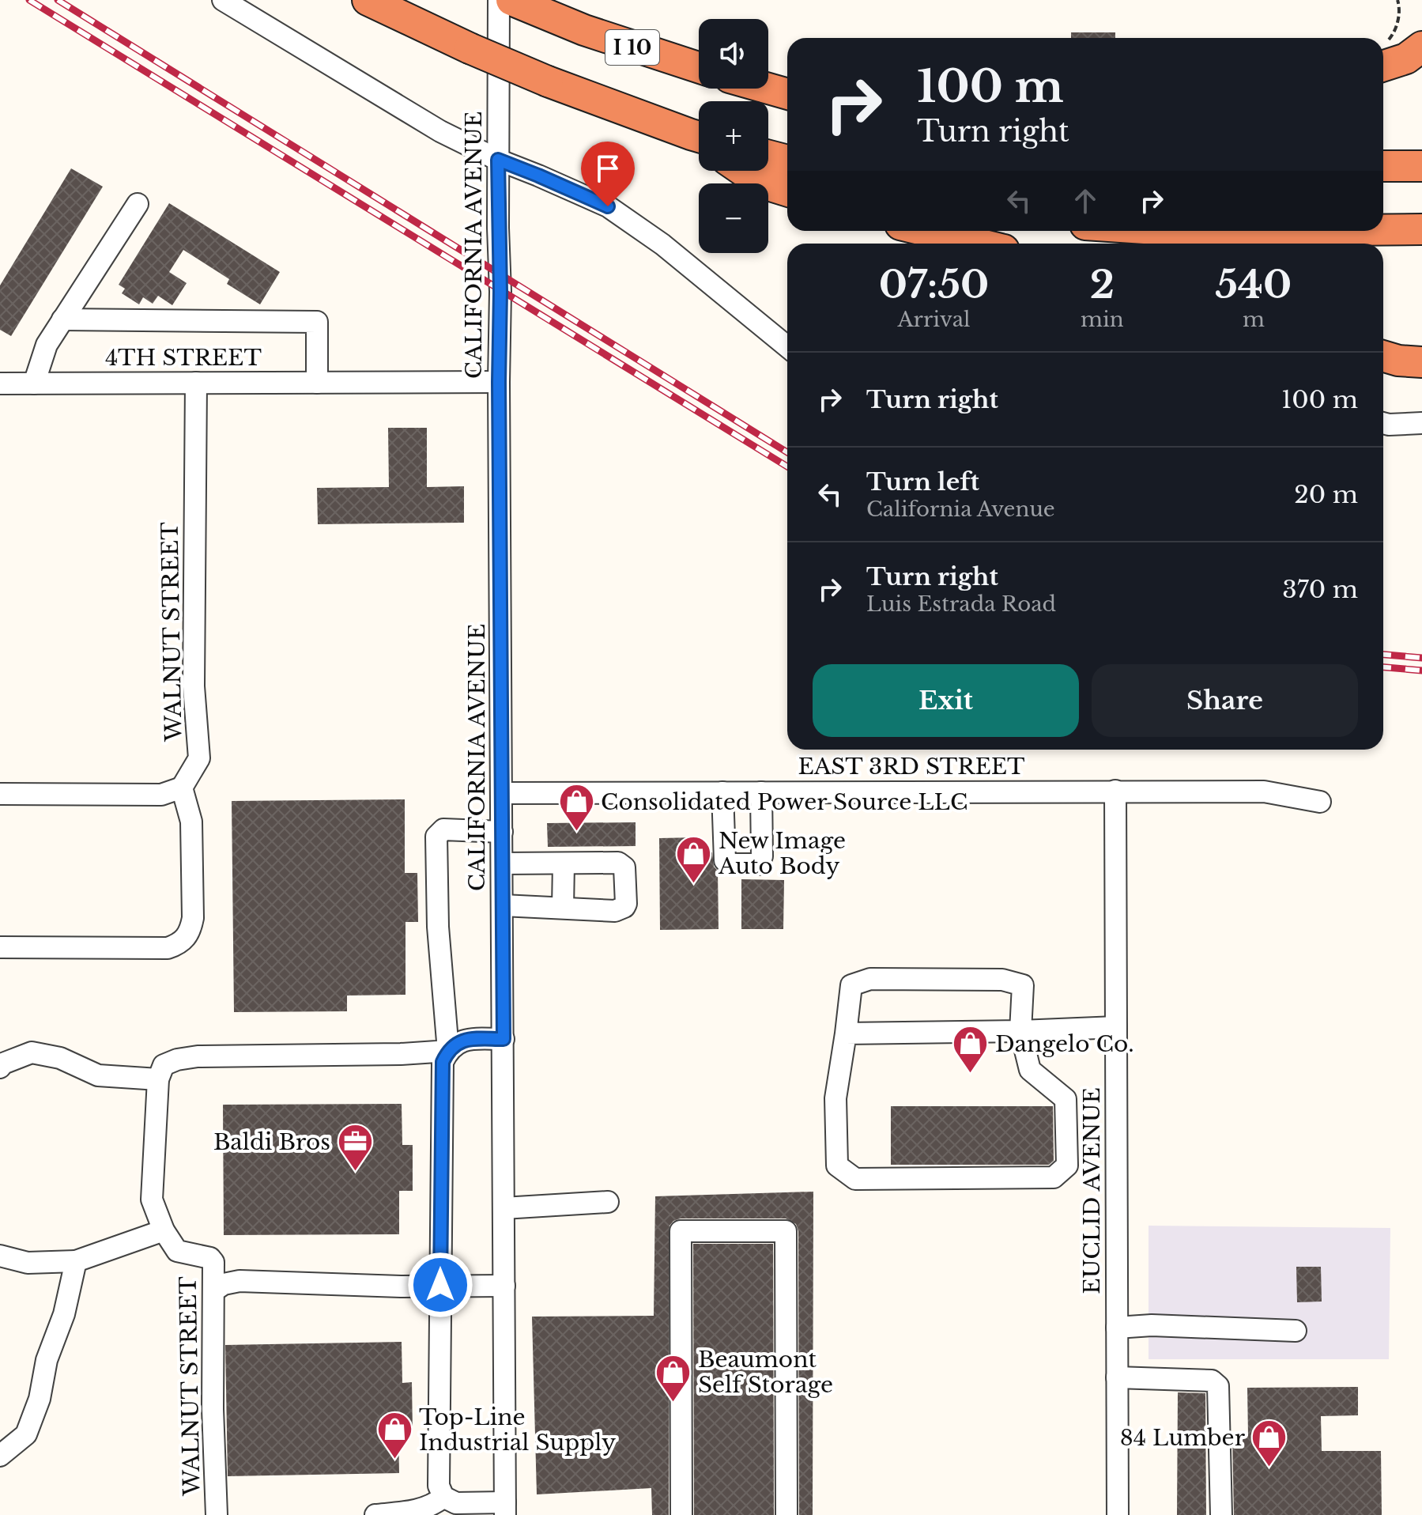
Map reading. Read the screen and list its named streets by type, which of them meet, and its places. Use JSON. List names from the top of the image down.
{
  "streets": {
    "highway": ["I 10"],
    "street": [
      "CALIFORNIA AVENUE",
      "4TH STREET",
      "WALNUT STREET",
      "EAST 3RD STREET",
      "EUCLID AVENUE"
    ]
  },
  "crossings": [
    ["CALIFORNIA AVENUE", "4TH STREET"],
    ["CALIFORNIA AVENUE", "EAST 3RD STREET"],
    ["4TH STREET", "WALNUT STREET"],
    ["EAST 3RD STREET", "EUCLID AVENUE"]
  ],
  "places": {
    "shop": [
      "Consolidated Power Source LLC",
      "New Image Auto Body",
      "Dangelo Co.",
      "Beaumont Self Storage",
      "Top-Line Industrial Supply",
      "84 Lumber"
    ],
    "office": ["Baldi Bros"]
  },
  "page": {
    "map_buttons": ["+", "−"],
    "turn": ["100 m", "Turn right"],
    "eta": [
      "07:50",
      "Arrival",
      "2",
      "min",
      "540",
      "m"
    ],
    "list": [
      {
        "name": "Turn right",
        "value": "100 m"
      },
      {
        "name": "Turn left",
        "note": "California Avenue",
        "value": "20 m"
      },
      {
        "name": "Turn right",
        "note": "Luis Estrada Road",
        "value": "370 m"
      }
    ],
    "buttons": ["Exit", "Share"]
  }
}
